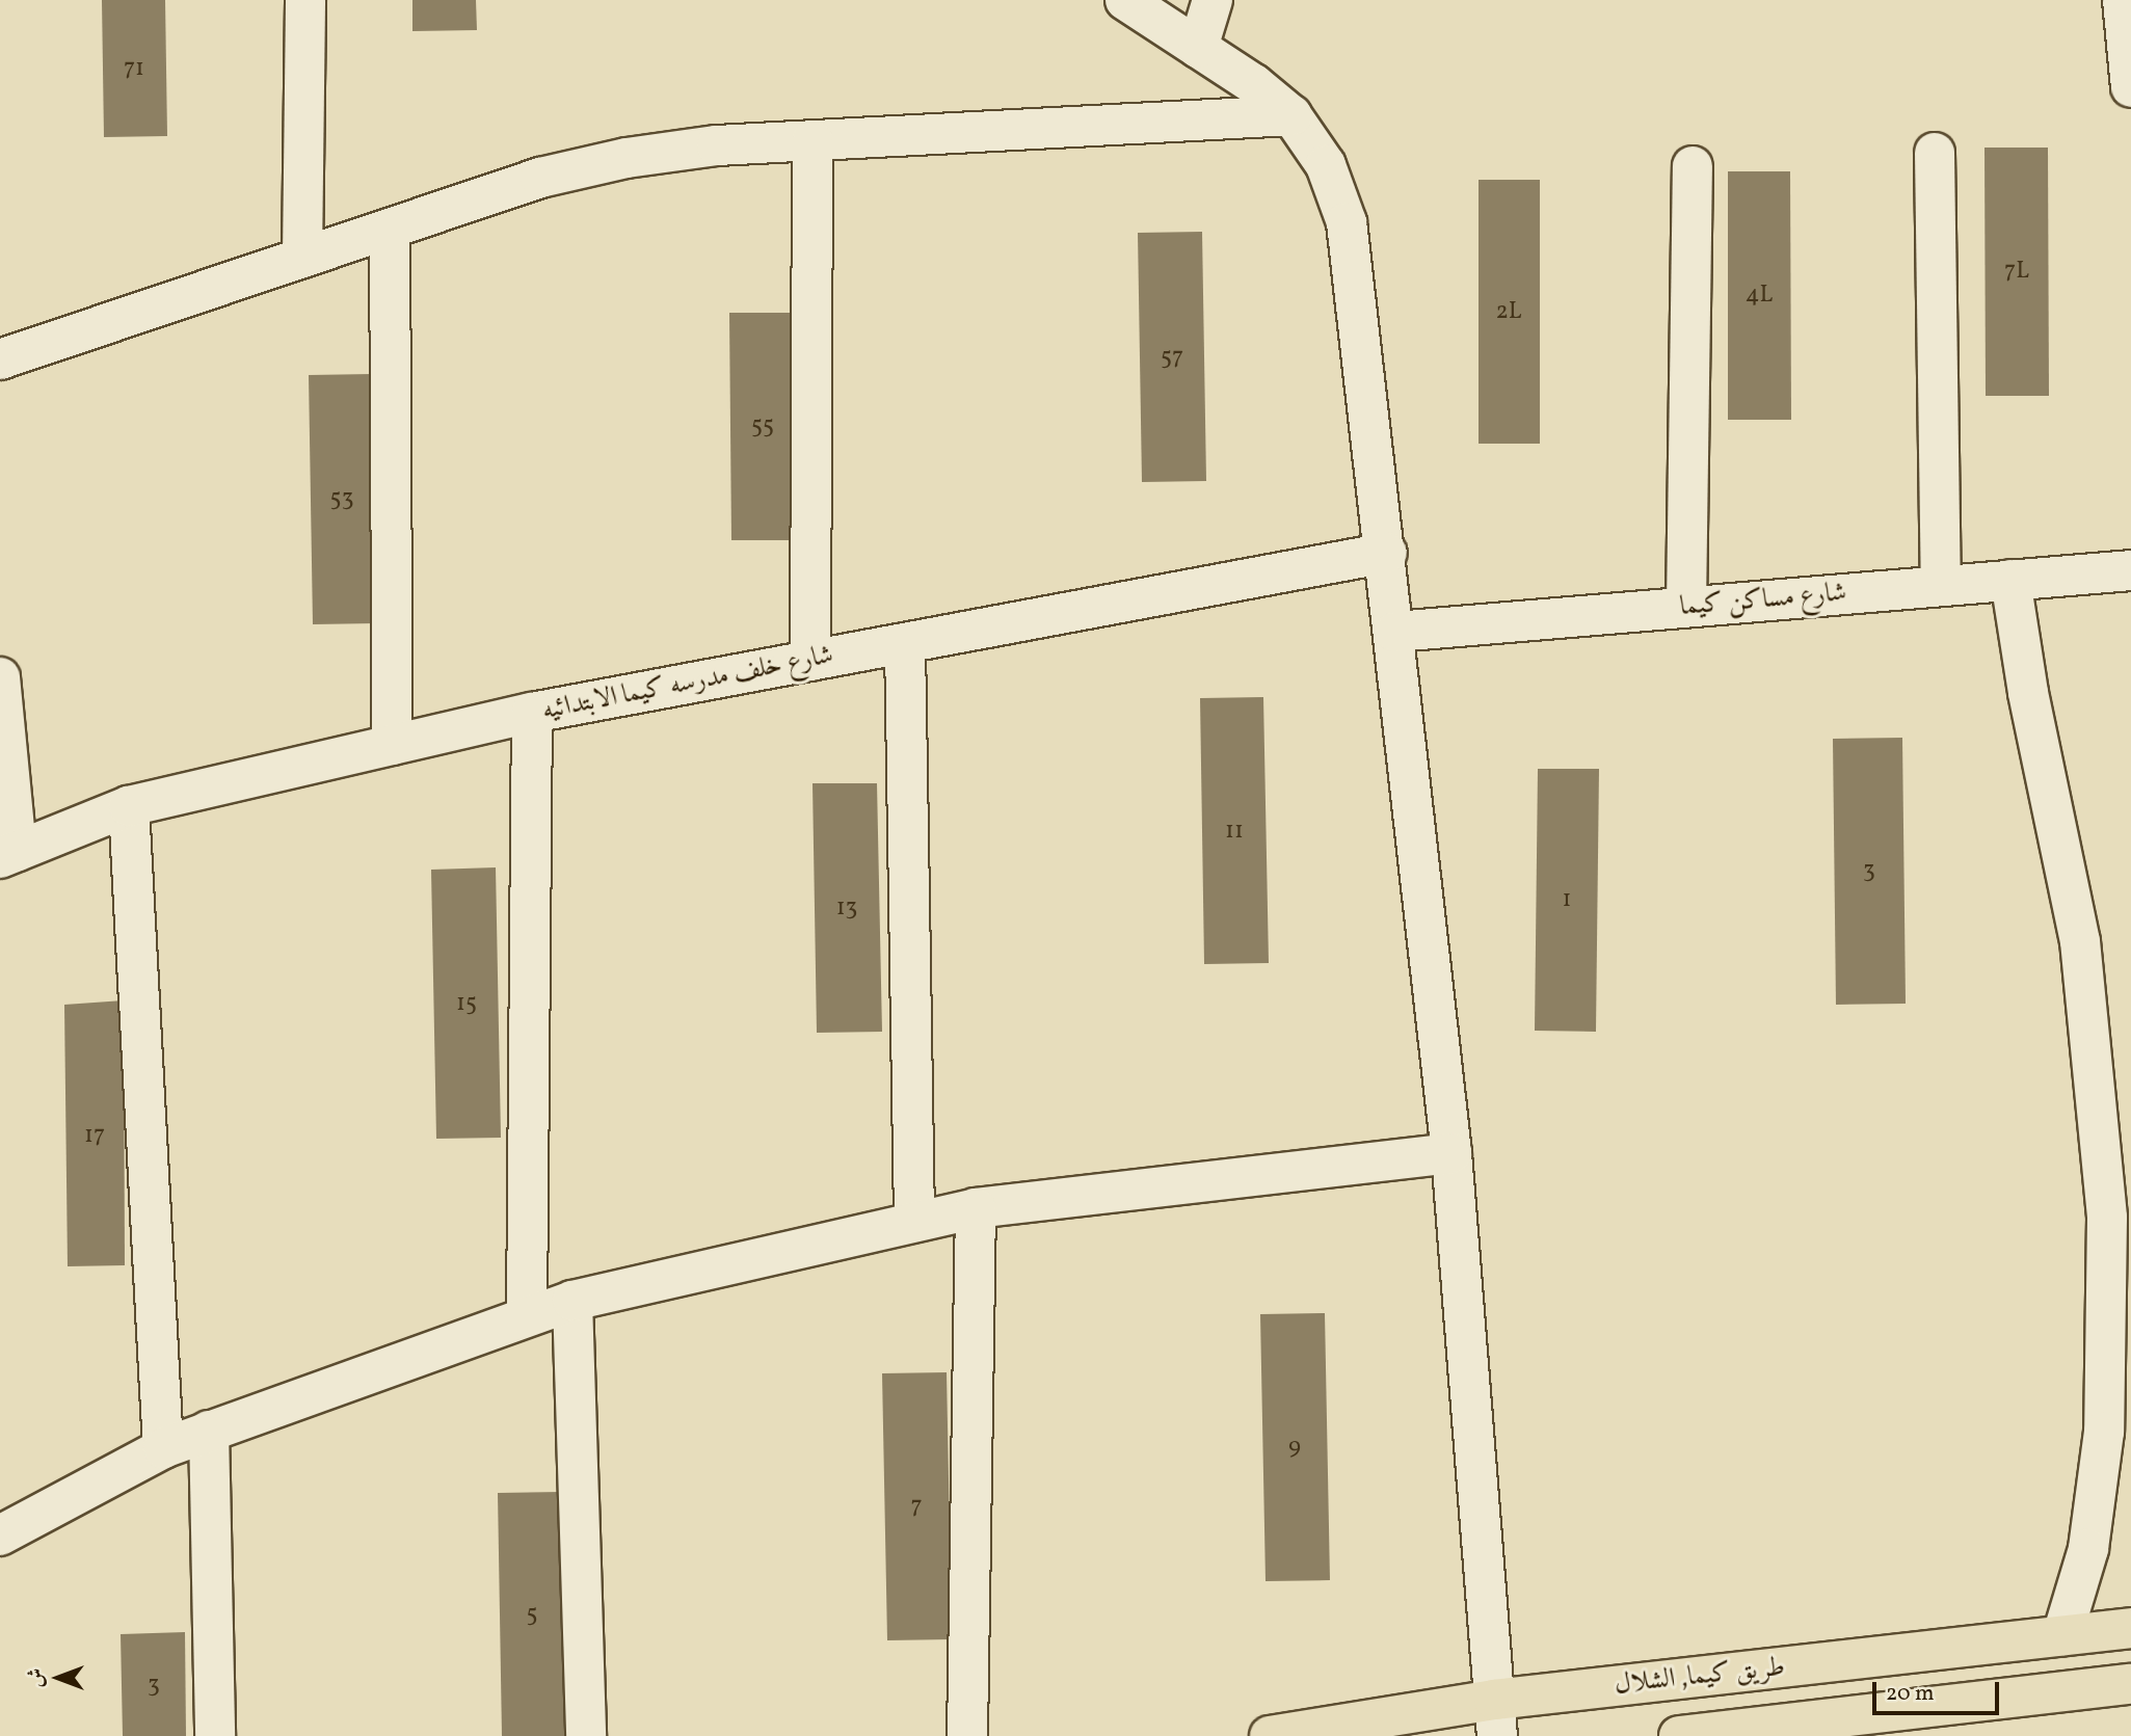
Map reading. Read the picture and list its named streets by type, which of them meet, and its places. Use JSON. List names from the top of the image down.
{
  "streets": {
    "highway": ["طريق كيما, الشلال"],
    "street": ["شارع مساكن كيما", "شارع خلف مدرسه كيما الابتدائيه"]
  },
  "house_numbers": [
    "71",
    "7L",
    "4L",
    "2L",
    "57",
    "55",
    "53",
    "11",
    "3",
    "1",
    "13",
    "15",
    "17",
    "9",
    "7",
    "5",
    "3"
  ],
  "scale_bar": "20 m",
  "north": "left"
}
